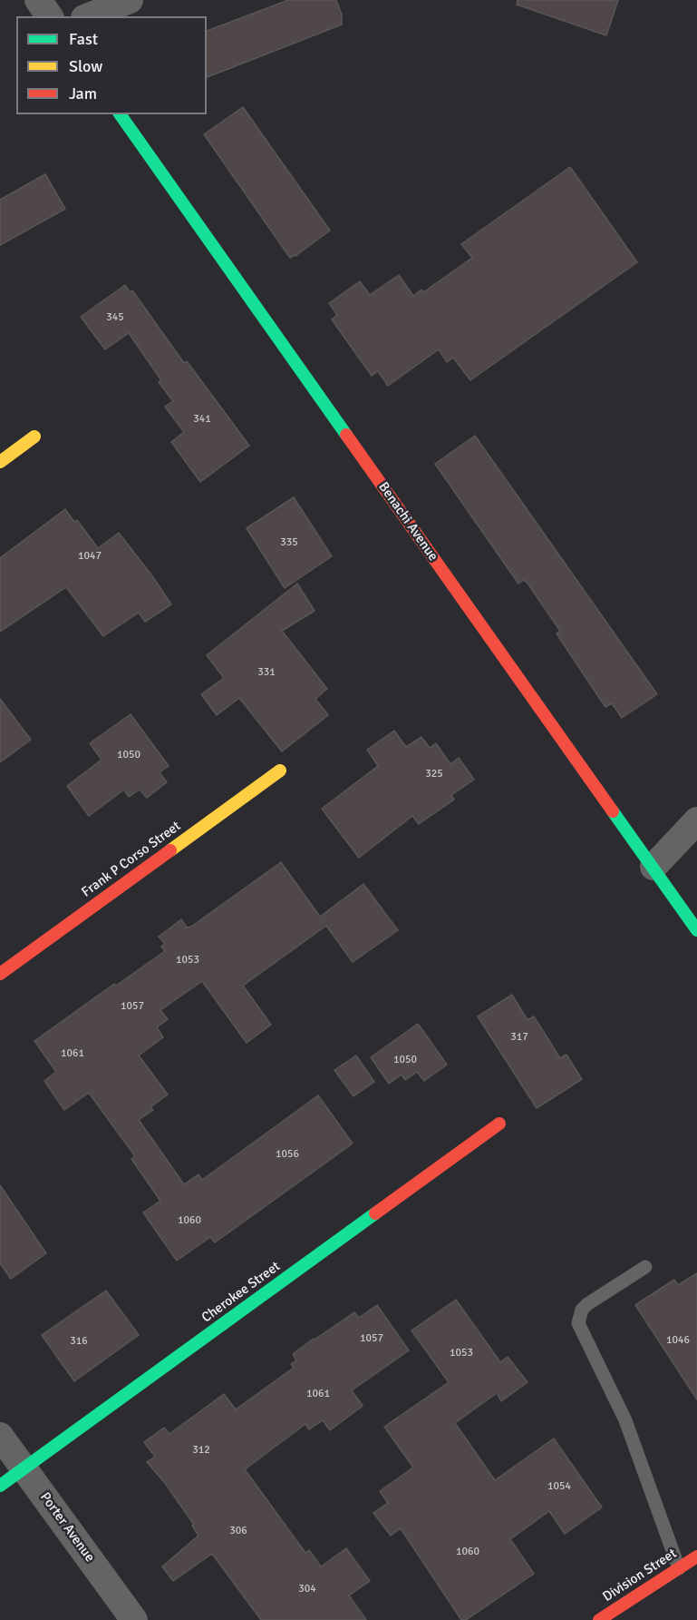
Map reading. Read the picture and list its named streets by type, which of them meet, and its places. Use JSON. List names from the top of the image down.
{
  "streets": {
    "street": [
      "Benachi Avenue",
      "Frank P Corso Street",
      "Cherokee Street",
      "Porter Avenue",
      "Division Street"
    ]
  },
  "crossings": [
    ["Cherokee Street", "Porter Avenue"]
  ],
  "house_numbers": [
    "345",
    "341",
    "335",
    "1047",
    "331",
    "1050",
    "325",
    "1053",
    "1057",
    "317",
    "1061",
    "1050",
    "1056",
    "1060",
    "1057",
    "1046",
    "316",
    "1053",
    "1061",
    "312",
    "1054",
    "306",
    "1060",
    "304"
  ],
  "legend": ["Fast", "Slow", "Jam"]
}
